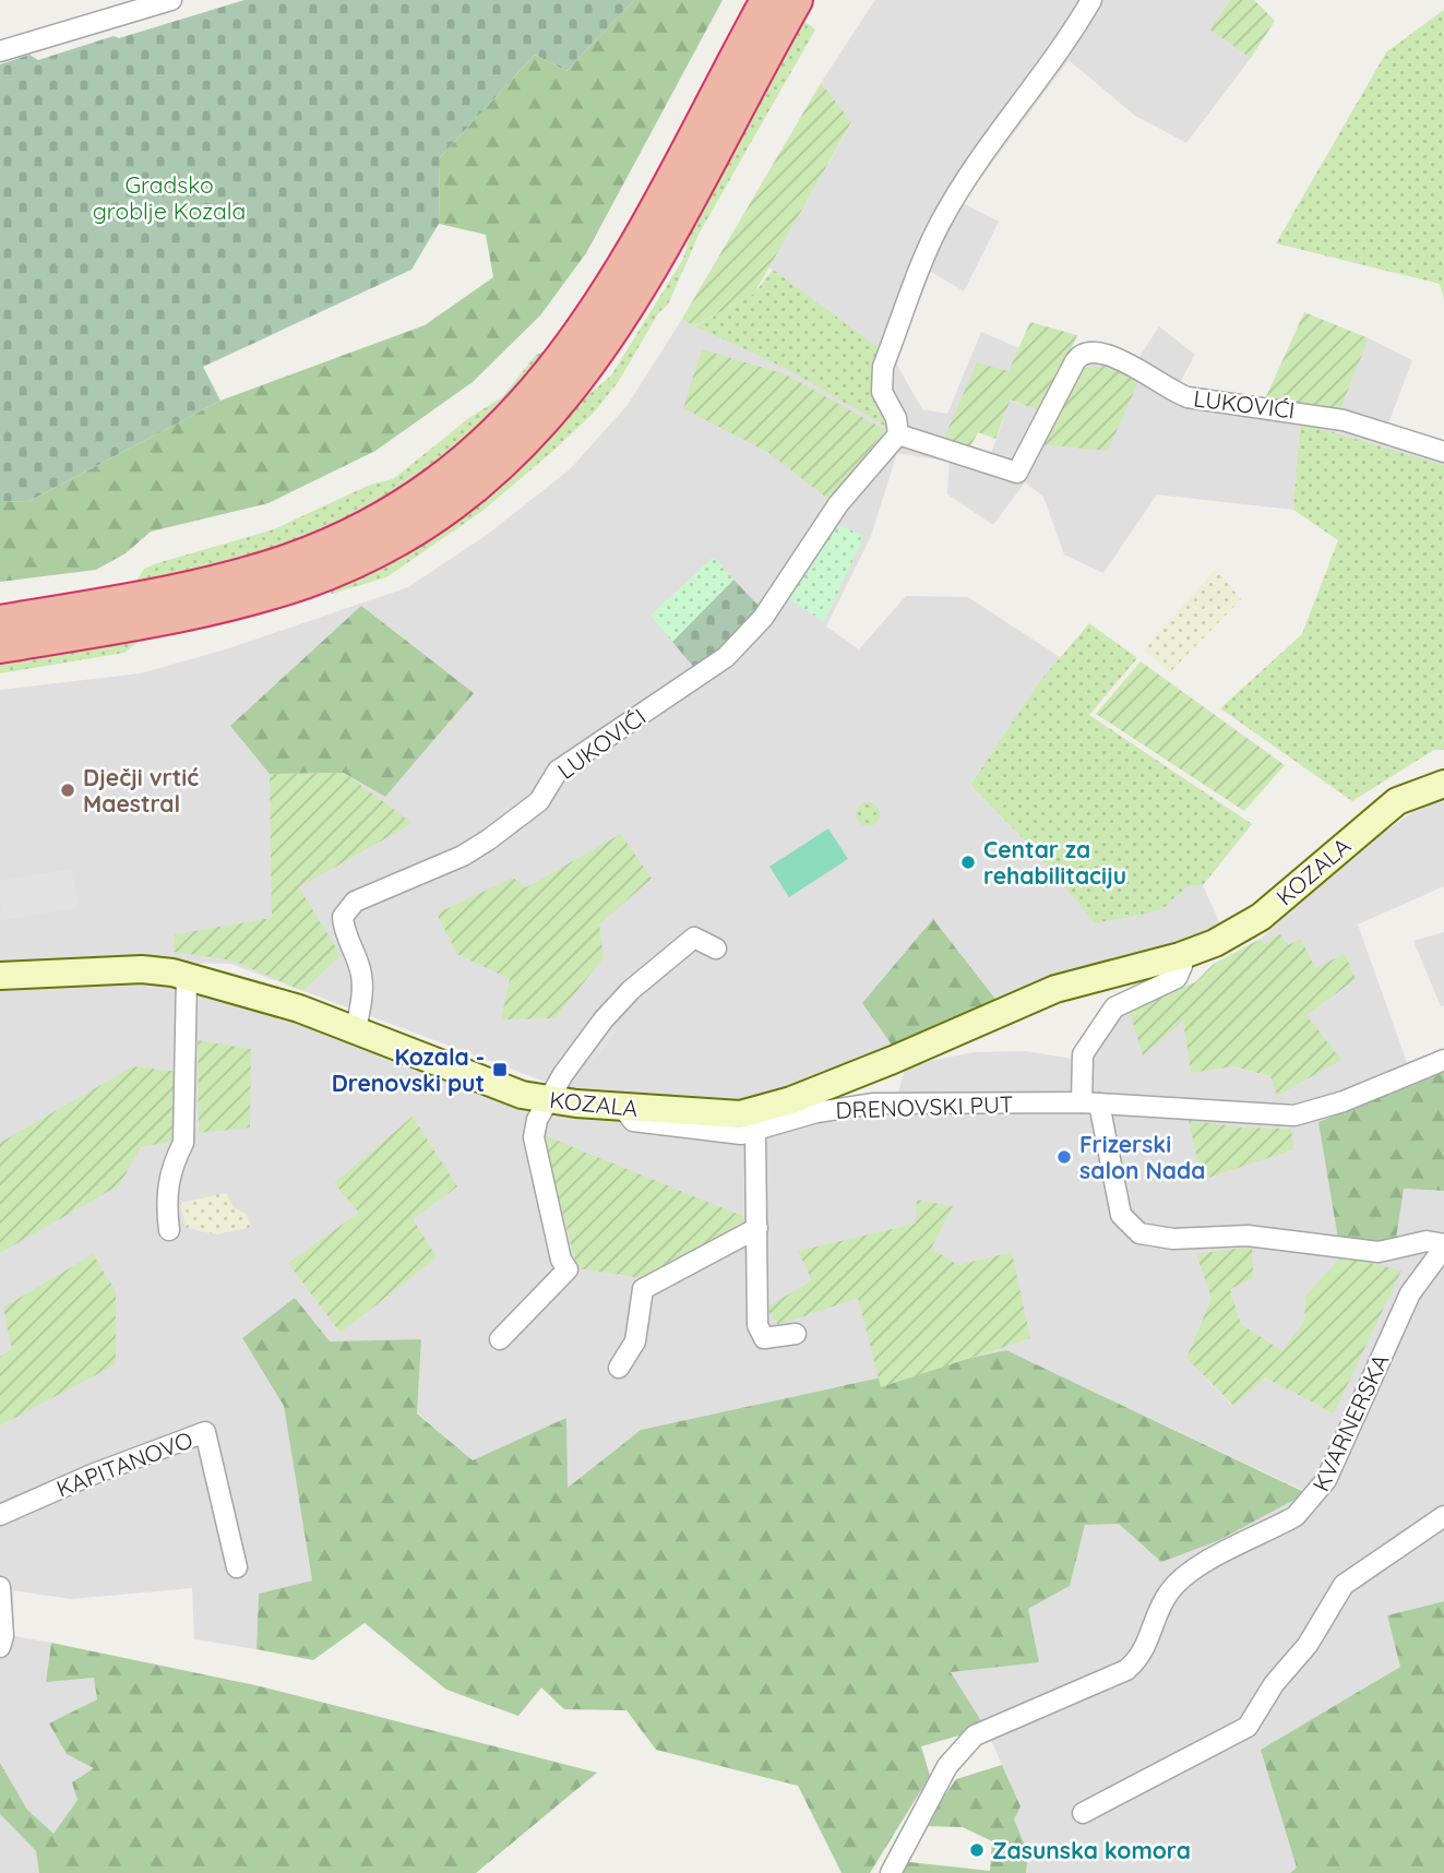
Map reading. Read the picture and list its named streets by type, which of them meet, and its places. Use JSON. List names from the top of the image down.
{
  "streets": {
    "main road": ["KOZALA"],
    "street": [
      "LUKOVIĆI",
      "DRENOVSKI PUT",
      "KVARNERSKA",
      "KAPITANOVO"
    ]
  },
  "crossings": [
    ["LUKOVIĆI", "KOZALA"],
    ["KOZALA", "DRENOVSKI PUT"]
  ],
  "parks": ["Gradsko groblje Kozala"],
  "places": {
    "other": [
      "Dječji vrtić Maestral",
      "Centar za rehabilitaciju",
      "Frizerski salon Nada",
      "Zasunska komora"
    ],
    "transit": ["Kozala - Drenovski put"]
  }
}
